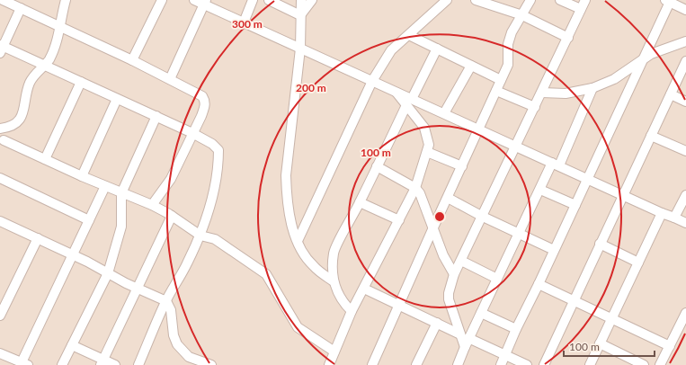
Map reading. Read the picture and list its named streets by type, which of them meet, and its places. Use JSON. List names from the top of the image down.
{
  "scale_bar": "100 m",
  "rings": ["300 m", "200 m", "100 m"]
}
